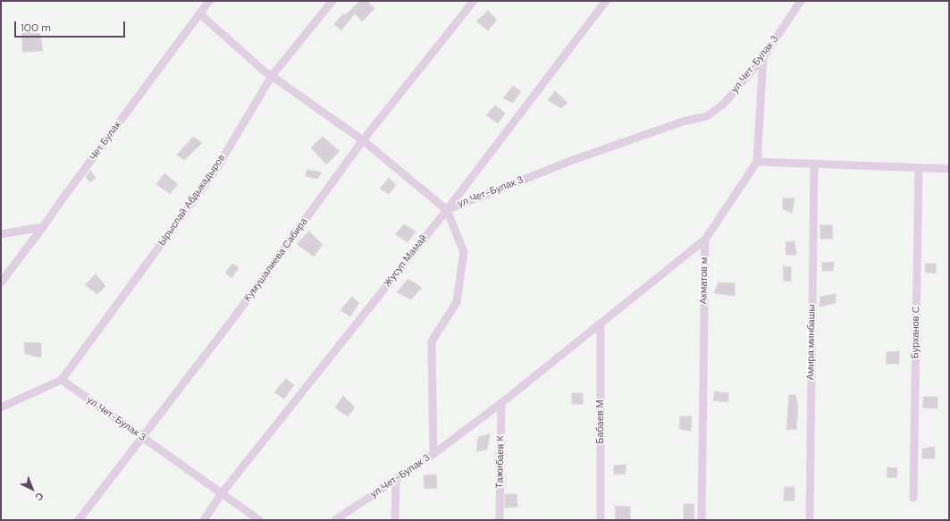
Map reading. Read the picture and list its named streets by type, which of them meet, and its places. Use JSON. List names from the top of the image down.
{
  "streets": {
    "street": [
      "ул Чет-Булак 3",
      "Чет Булак",
      "Ырыспай Абдыкадыров",
      "Кумушалиева Сабира",
      "Жусуп Мамай",
      "Акматов м",
      "Бурханов С",
      "Амира минбашы",
      "Бабаев М",
      "Тажибаев К"
    ]
  },
  "crossings": [
    ["ул Чет-Булак 3", "Ырыспай Абдыкадыров"],
    ["ул Чет-Булак 3", "Кумушалиева Сабира"],
    ["ул Чет-Булак 3", "Жусуп Мамай"]
  ],
  "scale_bar": "100 m",
  "north": "bottom right"
}
